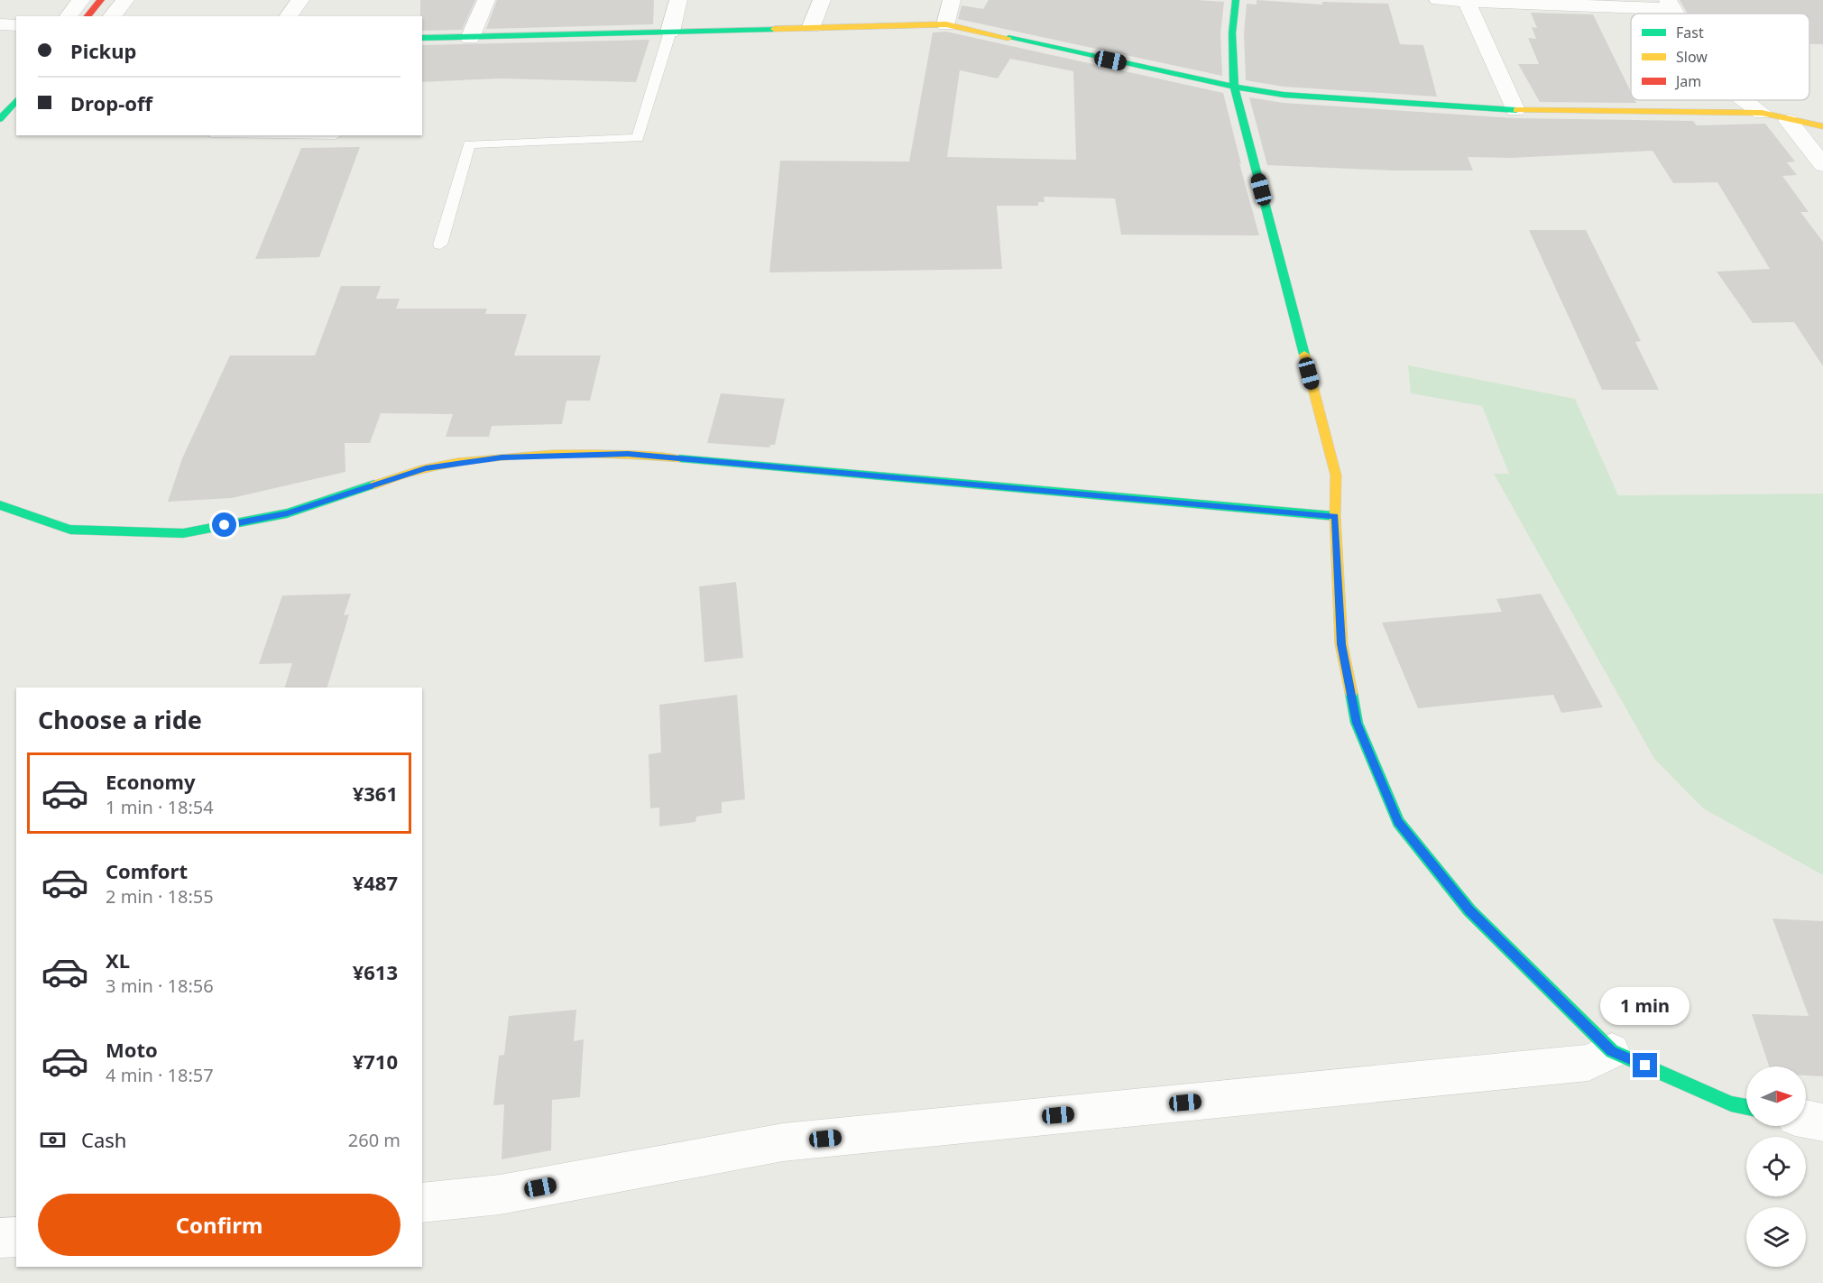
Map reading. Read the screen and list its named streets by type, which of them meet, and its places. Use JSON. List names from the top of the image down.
{
  "legend": ["Fast", "Slow", "Jam"],
  "north": "right",
  "page": {
    "banner": ["Pickup", "Drop-off"],
    "heading": "Choose a ride",
    "list": [
      {
        "name": "Economy",
        "note": "1 min · 18:54",
        "value": "¥361"
      },
      {
        "name": "Comfort",
        "note": "2 min · 18:55",
        "value": "¥487"
      },
      {
        "name": "XL",
        "note": "3 min · 18:56",
        "value": "¥613"
      },
      {
        "name": "Moto",
        "note": "4 min · 18:57",
        "value": "¥710"
      }
    ],
    "bubble": "1 min",
    "pay": ["Cash", "260 m"],
    "buttons": "Confirm"
  }
}
